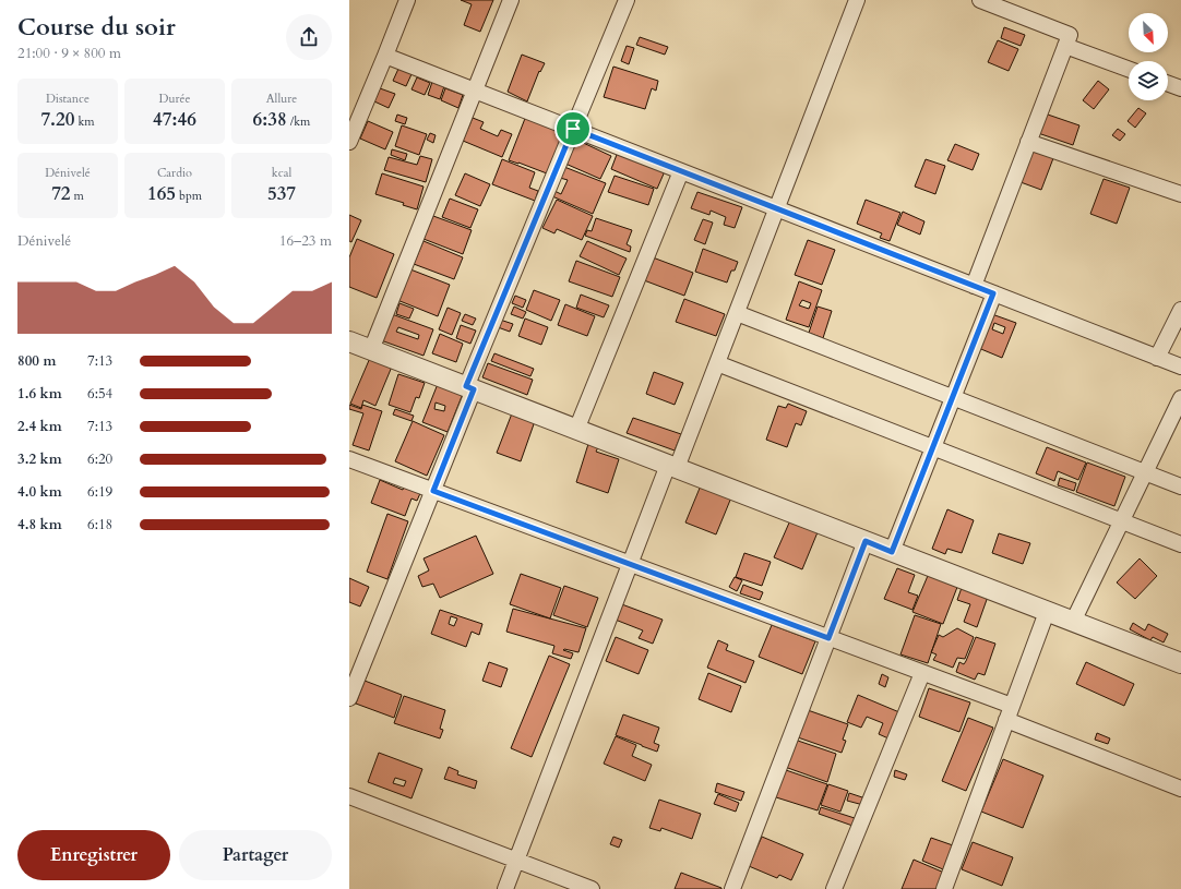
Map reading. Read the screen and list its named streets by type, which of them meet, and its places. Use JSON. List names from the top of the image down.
{
  "north": "bottom right",
  "page": {
    "heading": ["Course du soir", "21:00 · 9 × 800 m"],
    "stats": [
      ["Distance", "7.20 km"],
      ["Durée", "47:46"],
      ["Allure", "6:38 /km"],
      ["Dénivelé", "72 m"],
      ["Cardio", "165 bpm"],
      ["kcal", "537"]
    ],
    "chart": ["Dénivelé", "16–23 m"],
    "list": [
      {
        "name": "800 m",
        "note": "7:13"
      },
      {
        "name": "1.6 km",
        "note": "6:54"
      },
      {
        "name": "2.4 km",
        "note": "7:13"
      },
      {
        "name": "3.2 km",
        "note": "6:20"
      },
      {
        "name": "4.0 km",
        "note": "6:19"
      },
      {
        "name": "4.8 km",
        "note": "6:18"
      }
    ],
    "buttons": ["Enregistrer", "Partager"]
  }
}
